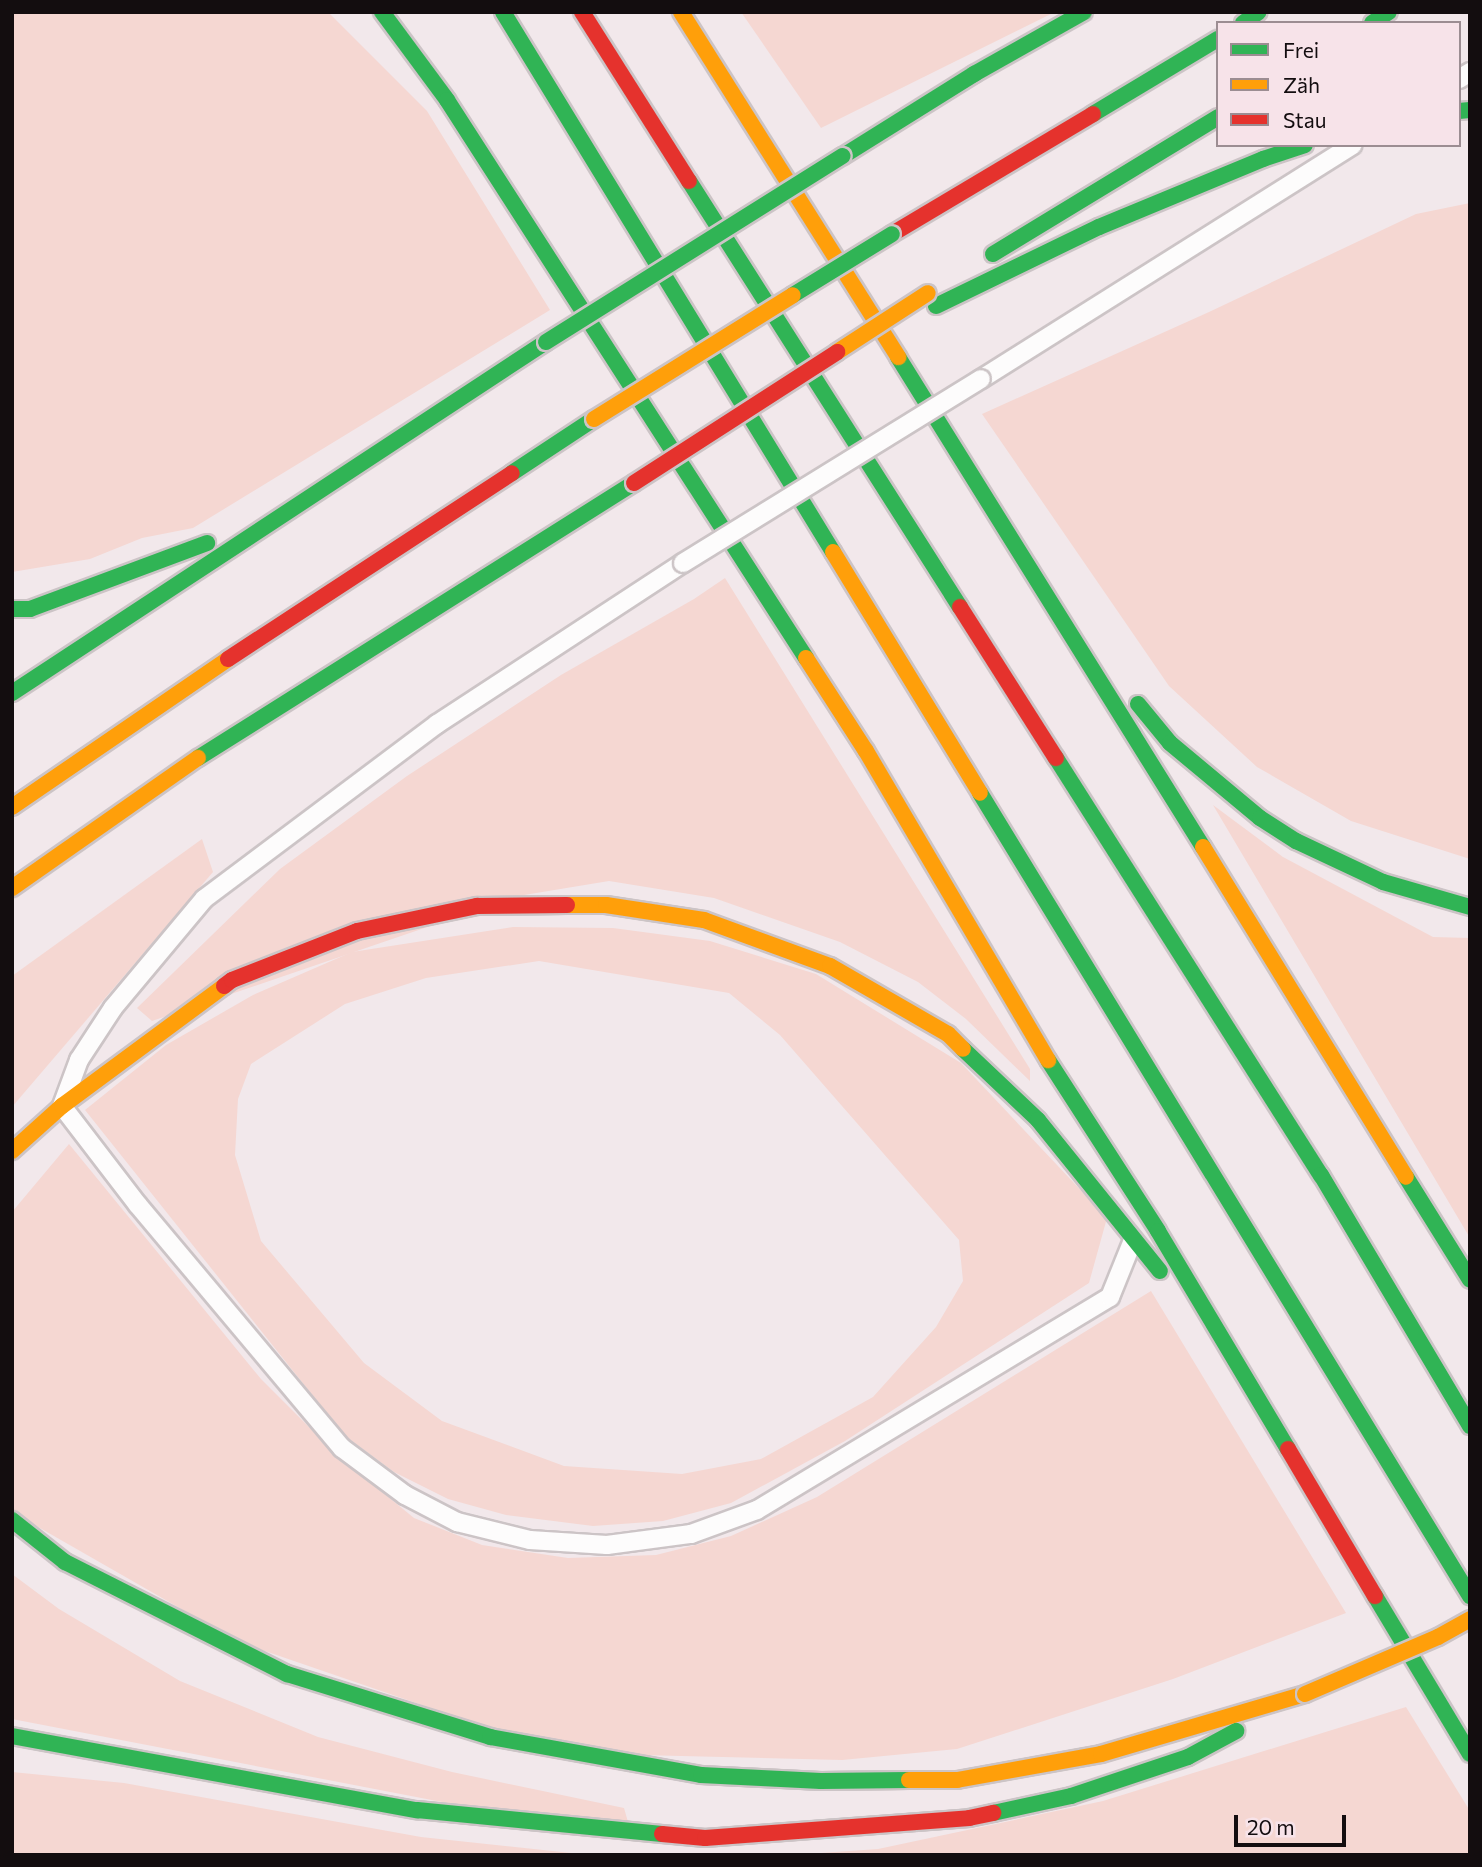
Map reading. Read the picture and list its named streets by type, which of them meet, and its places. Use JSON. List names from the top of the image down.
{
  "legend": ["Frei", "Zäh", "Stau"],
  "scale_bar": "20 m"
}
